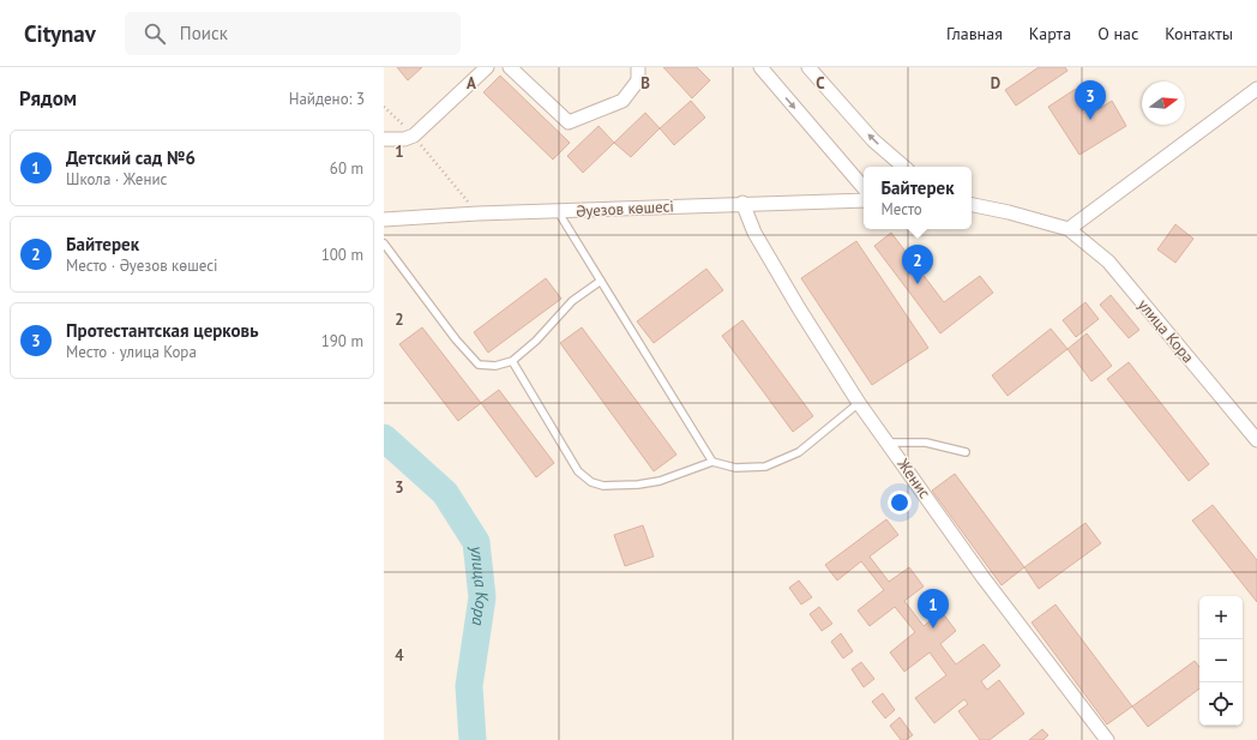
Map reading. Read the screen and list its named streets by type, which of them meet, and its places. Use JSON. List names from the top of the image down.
{
  "streets": {
    "street": ["Әуезов көшесі", "улица Кора", "Женис"]
  },
  "crossings": [
    ["Әуезов көшесі", "Женис"]
  ],
  "water": ["улица Кора"],
  "north": "right",
  "page": {
    "header": "Citynav",
    "search": "Поиск",
    "nav": [
      "Главная",
      "Карта",
      "О нас",
      "Контакты"
    ],
    "heading": ["Рядом", "Найдено: 3"],
    "pins": ["3", "2", "1"],
    "list": [
      {
        "mark": "1",
        "name": "Детский сад №6",
        "note": "Школа · Женис",
        "value": "60 m"
      },
      {
        "mark": "2",
        "name": "Байтерек",
        "note": "Место · Әуезов көшесі",
        "value": "100 m"
      },
      {
        "mark": "3",
        "name": "Протестантская церковь",
        "note": "Место · улица Кора",
        "value": "190 m"
      }
    ],
    "popup": ["Байтерек", "Место"],
    "map_buttons": ["+", "−"]
  },
  "grid": {
    "columns": [
      "A",
      "B",
      "C",
      "D"
    ],
    "rows": [
      "1",
      "2",
      "3",
      "4"
    ]
  }
}
